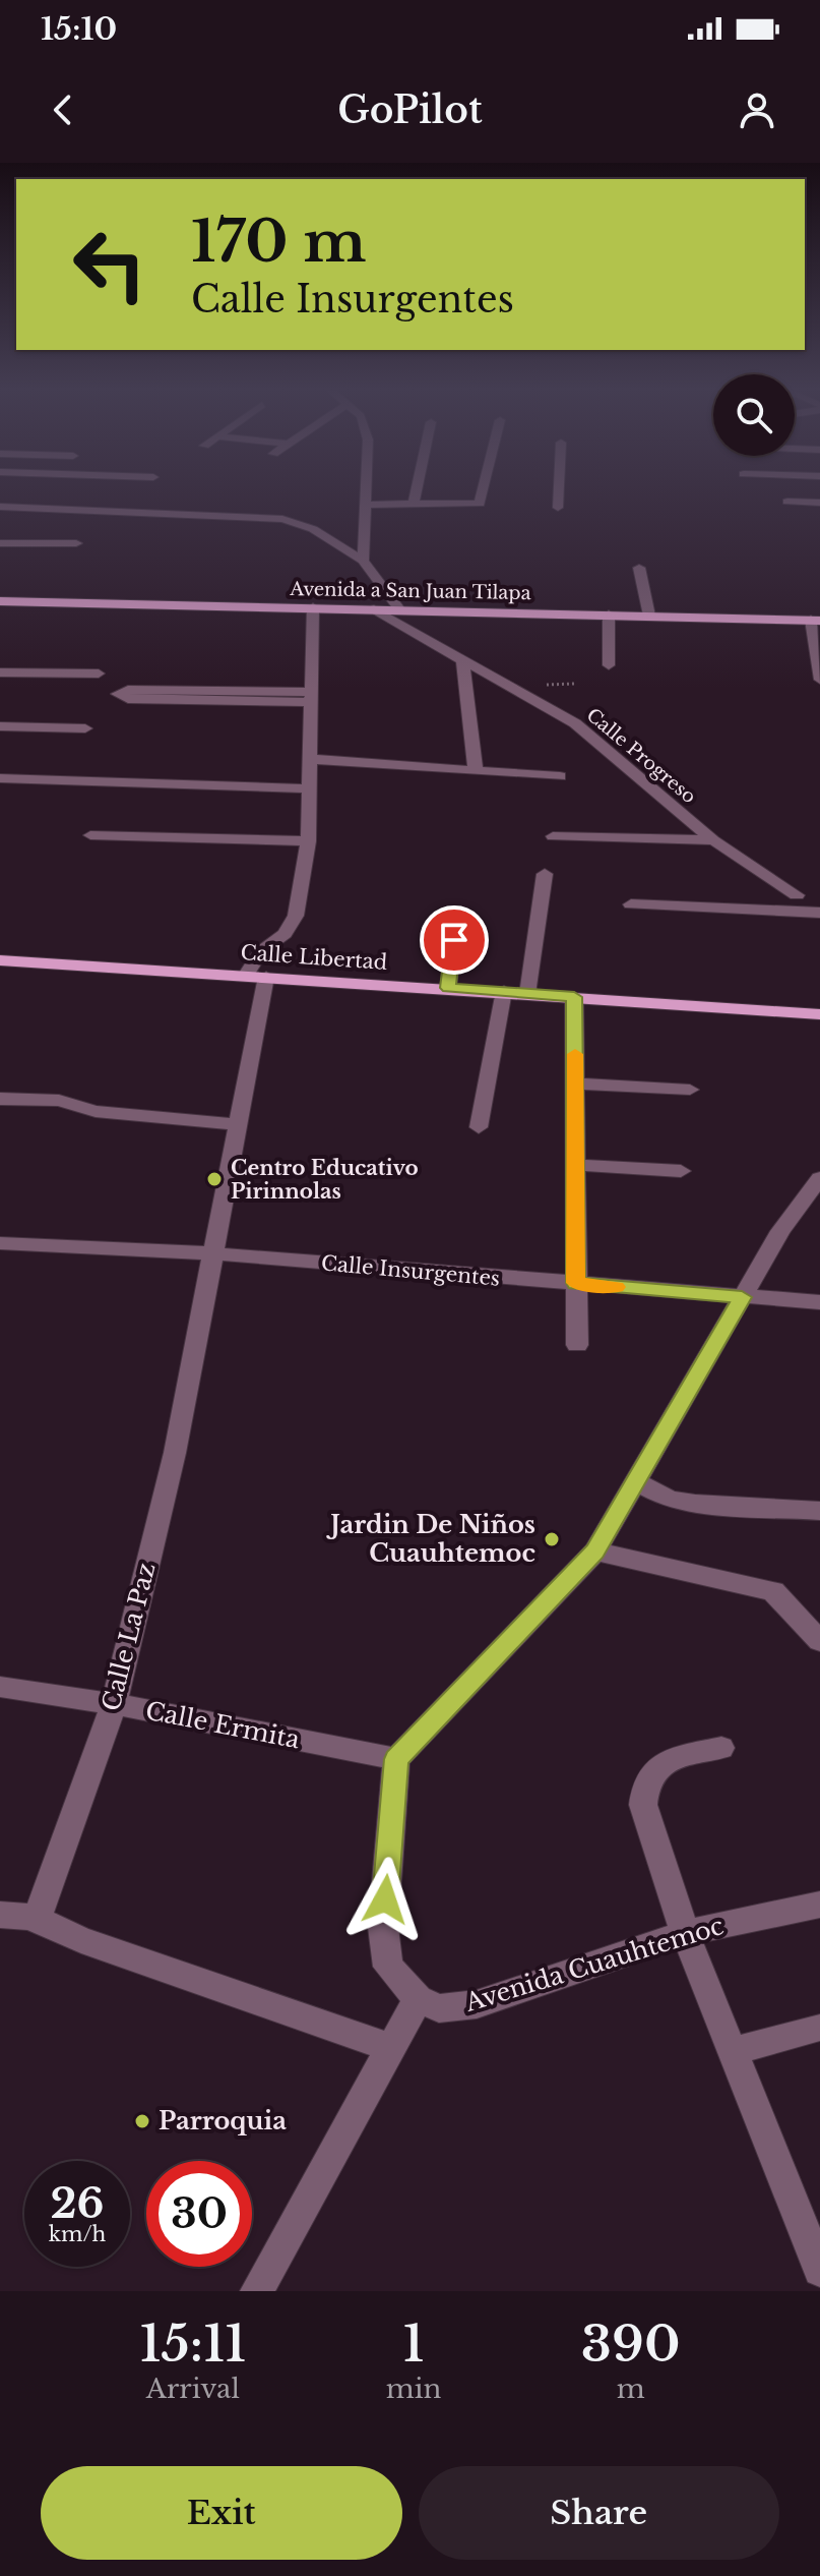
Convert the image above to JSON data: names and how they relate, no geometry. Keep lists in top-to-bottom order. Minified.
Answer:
{"streets":{"main road":["Avenida a San Juan Tilapa","Calle Libertad"],"street":["Calle Progreso","Calle Insurgentes","Calle La Paz","Calle Ermita","Avenida Cuauhtemoc"]},"crossings":[["Avenida a San Juan Tilapa","Calle Progreso"],["Calle Libertad","Calle La Paz"],["Calle Insurgentes","Calle La Paz"],["Calle La Paz","Calle Ermita"]],"places":["Centro Educativo Pirinnolas","Jardin De Niños Cuauhtemoc","Parroquia"],"page":{"status":"15:10","header":"GoPilot","turn":["170 m","Calle Insurgentes"],"speed":"26 km/h","limit":"30","eta":["15:11","Arrival","1","min","390","m"],"buttons":["Exit","Share"]}}
